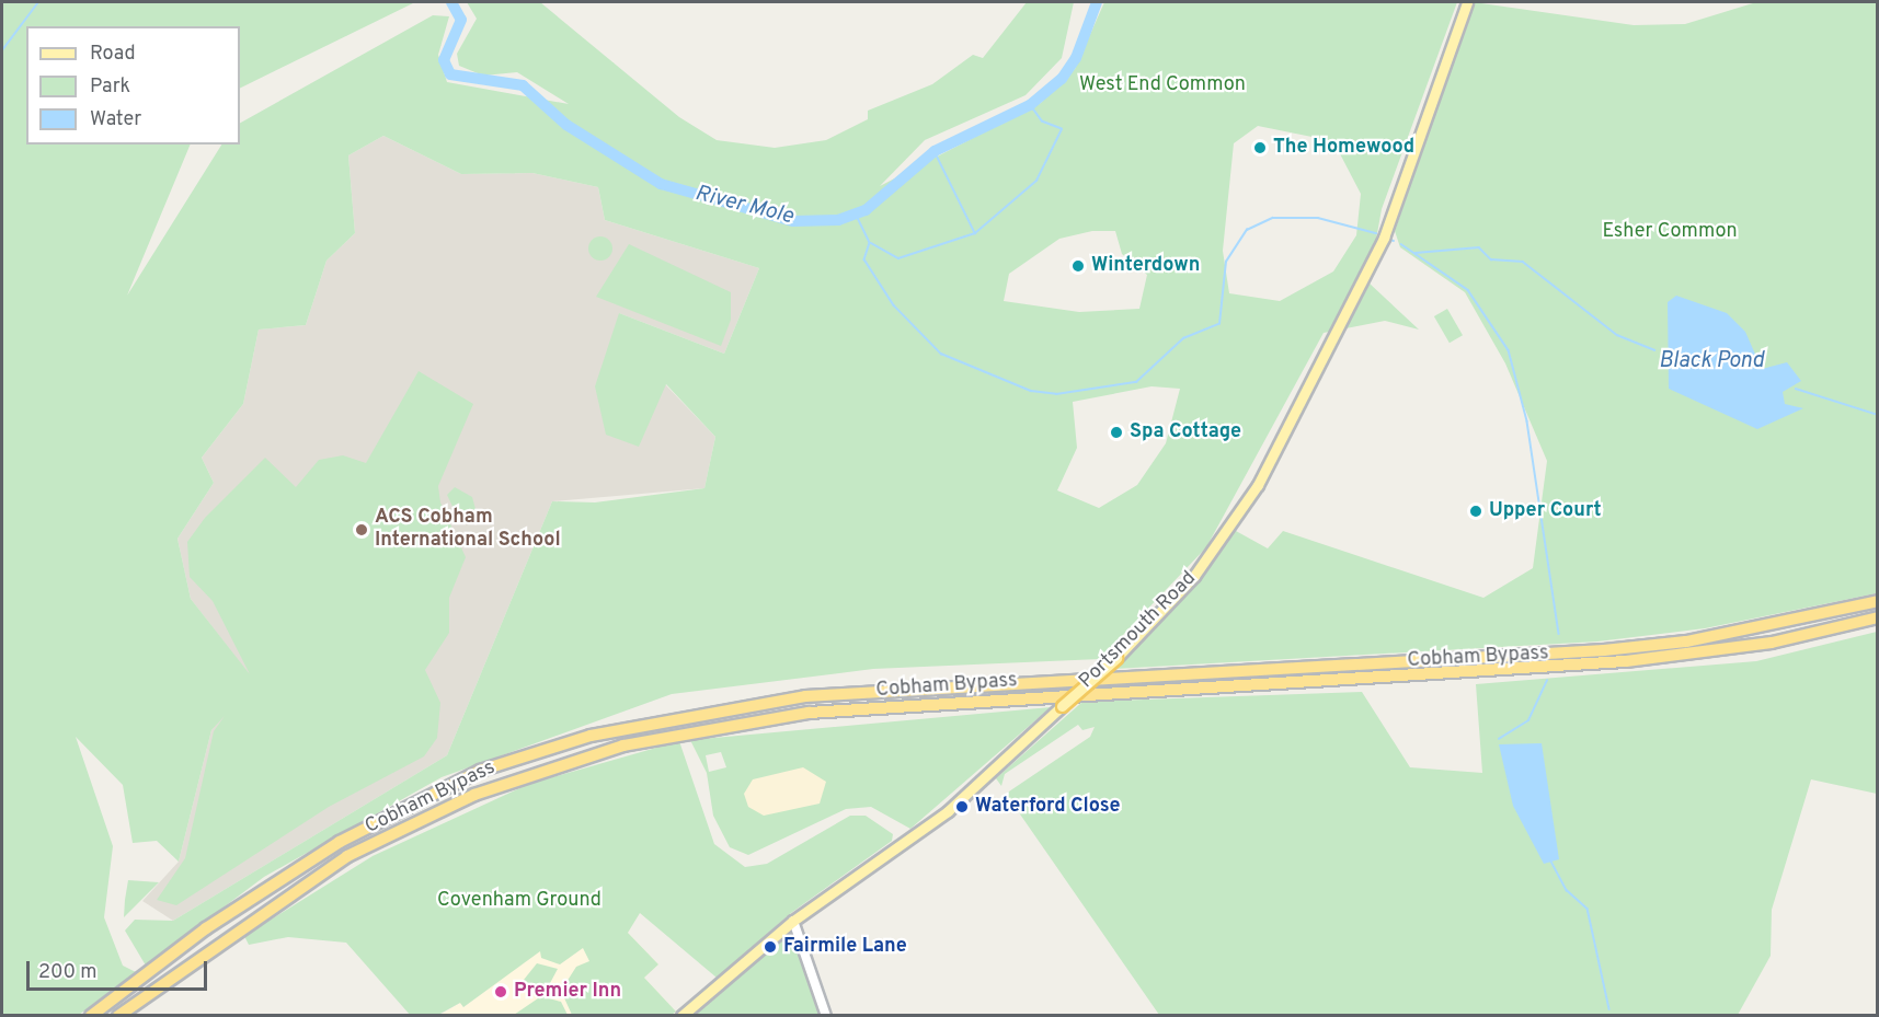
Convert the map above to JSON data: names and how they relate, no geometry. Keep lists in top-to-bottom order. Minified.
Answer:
{"streets":{"highway":["Cobham Bypass"],"main road":["Portsmouth Road"]},"water":["River Mole","Black Pond"],"parks":["West End Common","Esher Common","Covenham Ground"],"places":["The Homewood","Winterdown","Spa Cottage","Upper Court","ACS Cobham International School","Waterford Close","Fairmile Lane","Premier Inn"],"legend":["Road","Park","Water"],"scale_bar":"200 m"}
